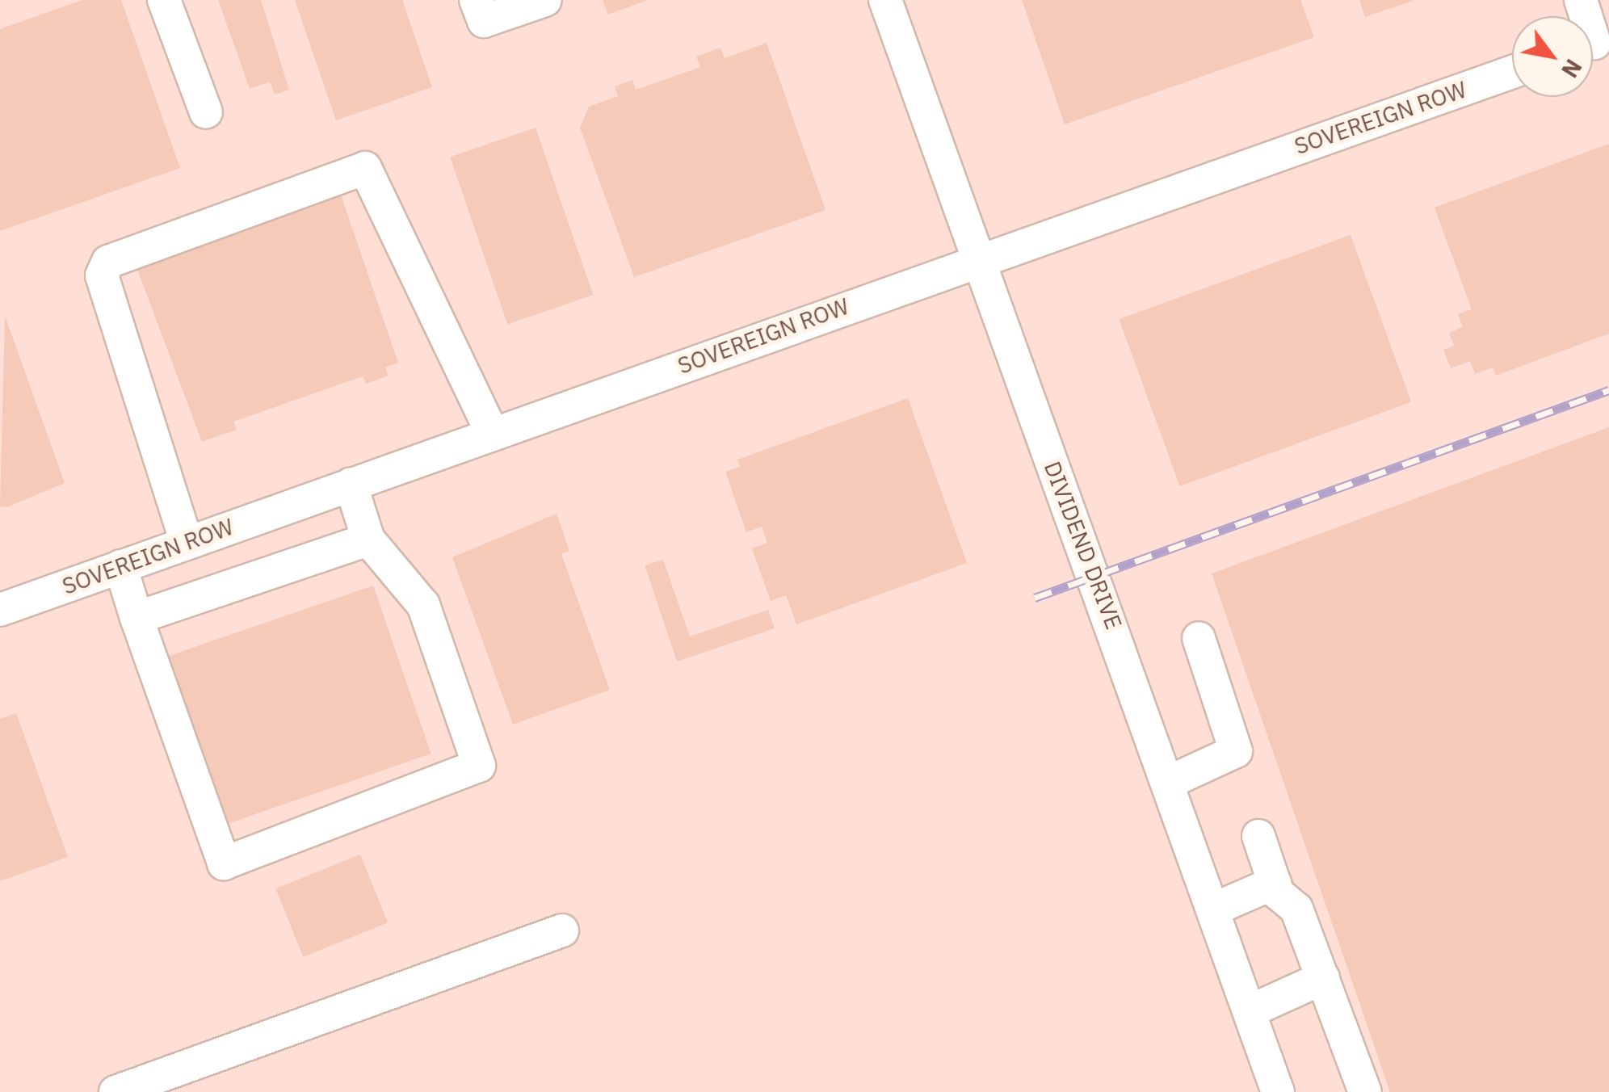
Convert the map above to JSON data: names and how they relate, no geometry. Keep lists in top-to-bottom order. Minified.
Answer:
{"streets":{"street":["SOVEREIGN ROW","DIVIDEND DRIVE"]},"crossings":[["SOVEREIGN ROW","DIVIDEND DRIVE"]],"north":"bottom right"}
